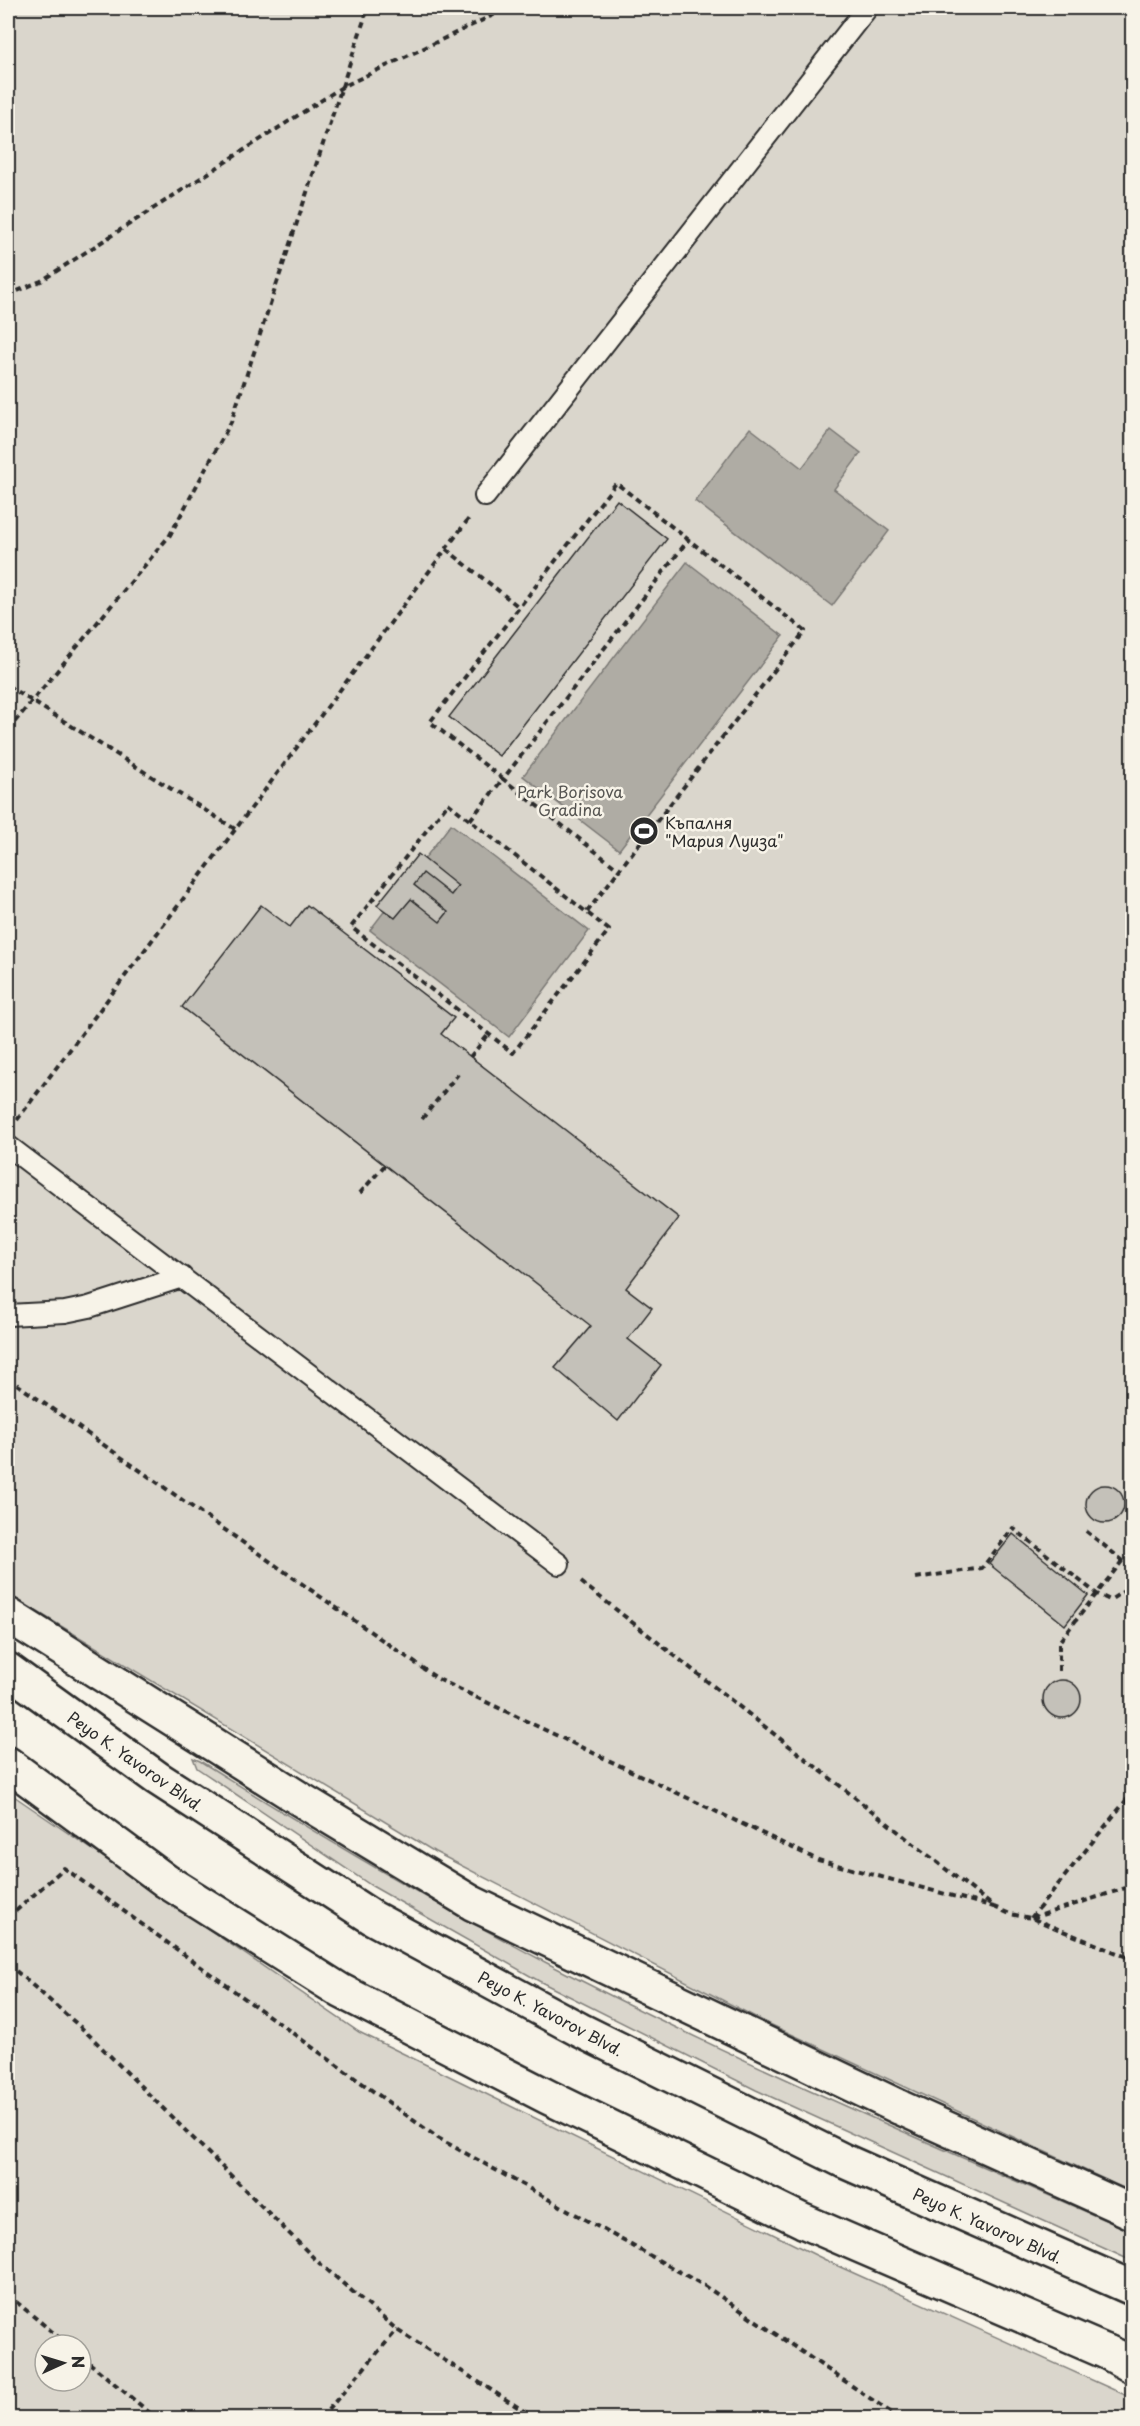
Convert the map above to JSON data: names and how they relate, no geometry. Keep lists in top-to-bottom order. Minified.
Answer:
{"streets":{"main road":["Peyo K. Yavorov Blvd."]},"parks":["Park Borisova Gradina"],"places":{"sports":["Къпалня \"Мария Луиза\""]},"north":"right"}
